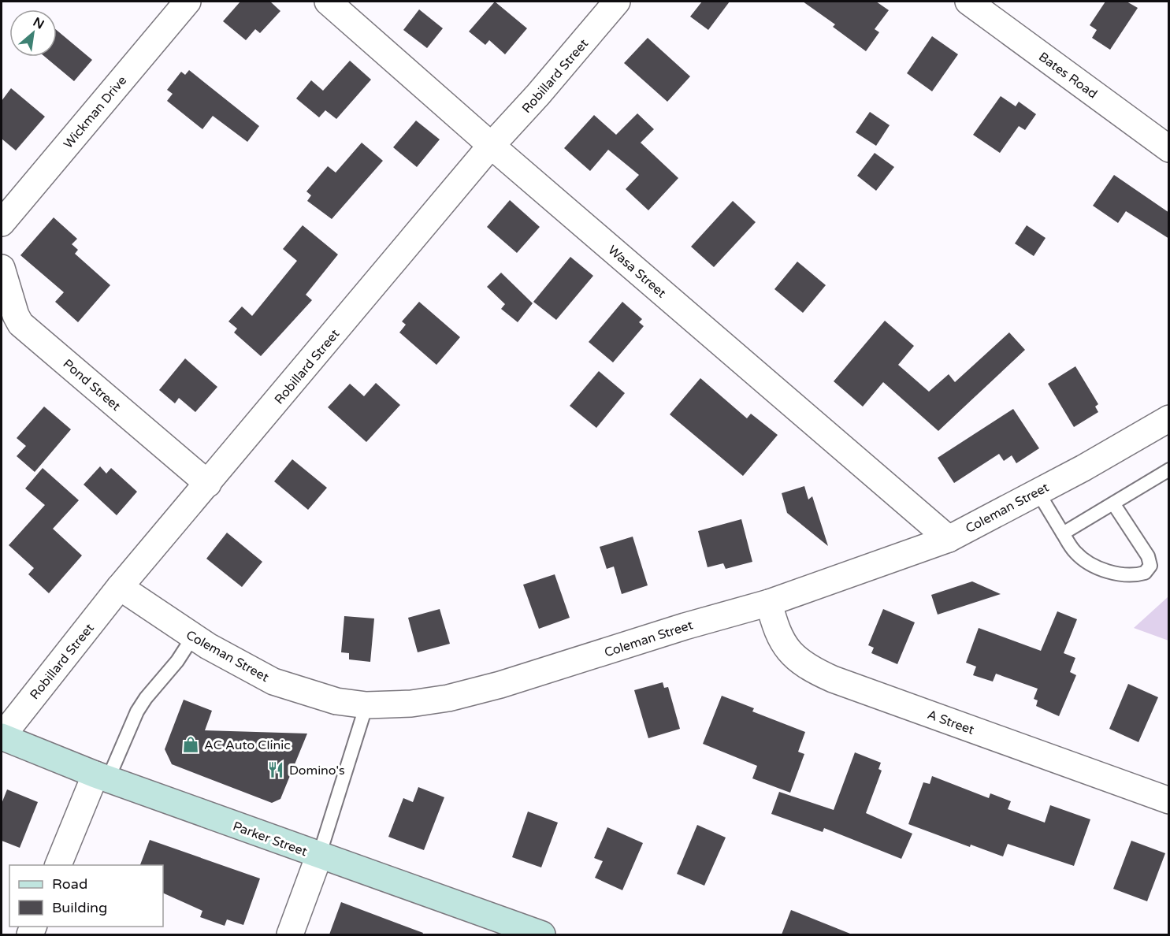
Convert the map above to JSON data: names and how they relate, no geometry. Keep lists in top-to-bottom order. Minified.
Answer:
{"streets":{"main road":["Parker Street"],"street":["Bates Road","Robillard Street","Wickman Drive","Wasa Street","Pond Street","Coleman Street","A Street"]},"crossings":[["Robillard Street","Wasa Street"],["Robillard Street","Pond Street"],["Robillard Street","Coleman Street"],["Robillard Street","Parker Street"],["Wasa Street","Coleman Street"],["Coleman Street","A Street"]],"places":{"shop":["AC Auto Clinic"],"restaurant":["Domino's"]},"legend":["Road","Building"],"north":"top right"}
